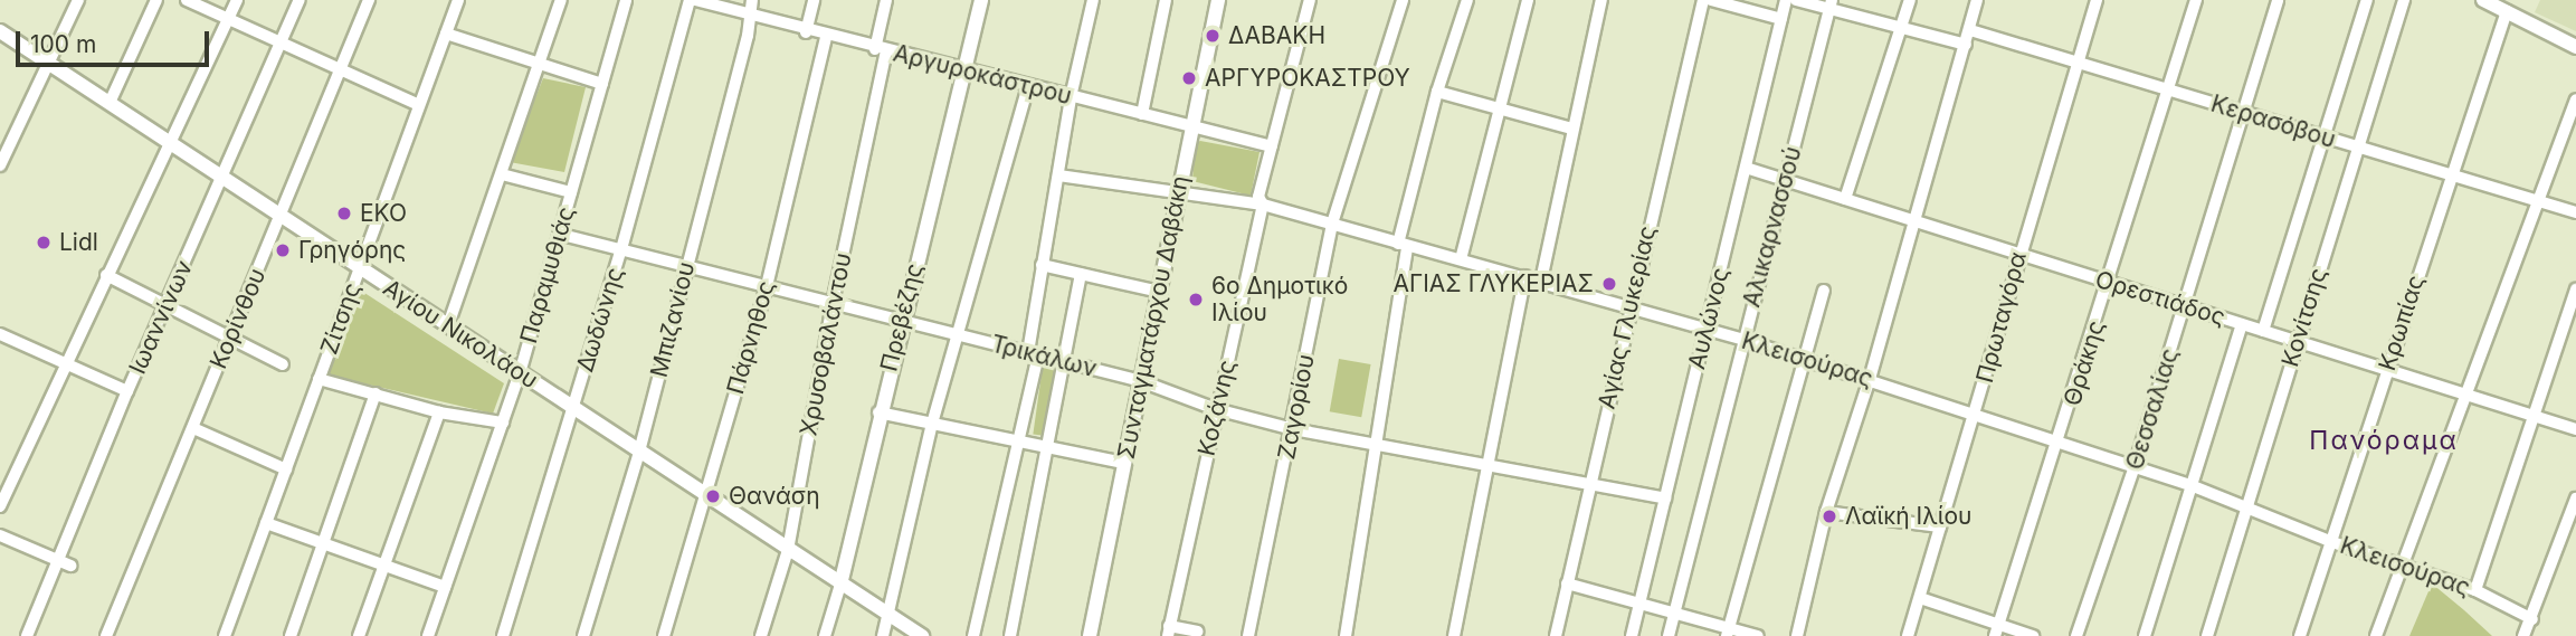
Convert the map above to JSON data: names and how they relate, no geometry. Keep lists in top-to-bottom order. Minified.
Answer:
{"streets":{"street":["Αργυροκάστρου","Κερασόβου","Αλικαρνασσού","Παραμυθιάς","Ορεστιάδος","Ιωαννίνων","Πρεβέζης","Συνταγματάρχου Δαβάκη","Αγίας Γλυκερίας","Πρωταγόρα","Κονίτσης","Κορίνθου","Ζίτσης","Αυλώνος","Δωδώνης","Μπιζανίου","Κρωπίας","Αγίου Νικολάου","Πάρνηθος","Χρυσοβαλάντου","Τρικάλων","Κλεισούρας","Θράκης","Ζαγορίου","Κοζάνης","Θεσσαλίας"]},"crossings":[["Αργυροκάστρου","Πρεβέζης"],["Αργυροκάστρου","Συνταγματάρχου Δαβάκη"],["Αργυροκάστρου","Δωδώνης"],["Αργυροκάστρου","Μπιζανίου"],["Αργυροκάστρου","Πάρνηθος"],["Αργυροκάστρου","Χρυσοβαλάντου"],["Αργυροκάστρου","Κοζάνης"],["Κερασόβου","Πρωταγόρα"],["Κερασόβου","Κονίτσης"],["Κερασόβου","Κρωπίας"],["Κερασόβου","Θράκης"],["Κερασόβου","Θεσσαλίας"],["Αλικαρνασσού","Ορεστιάδος"],["Αλικαρνασσού","Κλεισούρας"],["Παραμυθιάς","Αγίου Νικολάου"],["Παραμυθιάς","Τρικάλων"],["Ορεστιάδος","Πρωταγόρα"],["Ορεστιάδος","Κονίτσης"],["Ορεστιάδος","Αυλώνος"],["Ορεστιάδος","Κρωπίας"],["Ορεστιάδος","Θράκης"],["Ορεστιάδος","Θεσσαλίας"],["Ιωαννίνων","Αγίου Νικολάου"],["Πρεβέζης","Αγίου Νικολάου"],["Πρεβέζης","Τρικάλων"],["Συνταγματάρχου Δαβάκη","Τρικάλων"],["Συνταγματάρχου Δαβάκη","Κλεισούρας"],["Αγίας Γλυκερίας","Τρικάλων"],["Αγίας Γλυκερίας","Κλεισούρας"],["Πρωταγόρα","Κλεισούρας"],["Κονίτσης","Κλεισούρας"],["Κορίνθου","Αγίου Νικολάου"],["Ζίτσης","Αγίου Νικολάου"],["Αυλώνος","Τρικάλων"],["Αυλώνος","Κλεισούρας"],["Δωδώνης","Αγίου Νικολάου"],["Δωδώνης","Τρικάλων"],["Μπιζανίου","Αγίου Νικολάου"],["Μπιζανίου","Τρικάλων"],["Κρωπίας","Κλεισούρας"],["Αγίου Νικολάου","Πάρνηθος"],["Αγίου Νικολάου","Χρυσοβαλάντου"],["Πάρνηθος","Τρικάλων"],["Χρυσοβαλάντου","Τρικάλων"],["Τρικάλων","Ζαγορίου"],["Τρικάλων","Κοζάνης"],["Κλεισούρας","Θράκης"],["Κλεισούρας","Ζαγορίου"],["Κλεισούρας","Κοζάνης"],["Κλεισούρας","Θεσσαλίας"]],"districts":["Πανόραμα"],"places":["ΔΑΒΑΚΗ","ΑΡΓΥΡΟΚΑΣΤΡΟΥ","EKO","Lidl","Γρηγόρης","ΑΓΙΑΣ ΓΛΥΚΕΡΙΑΣ","6ο Δημοτικό Ιλίου","Θανάση","Λαϊκή Ιλίου"],"scale_bar":"100 m"}
